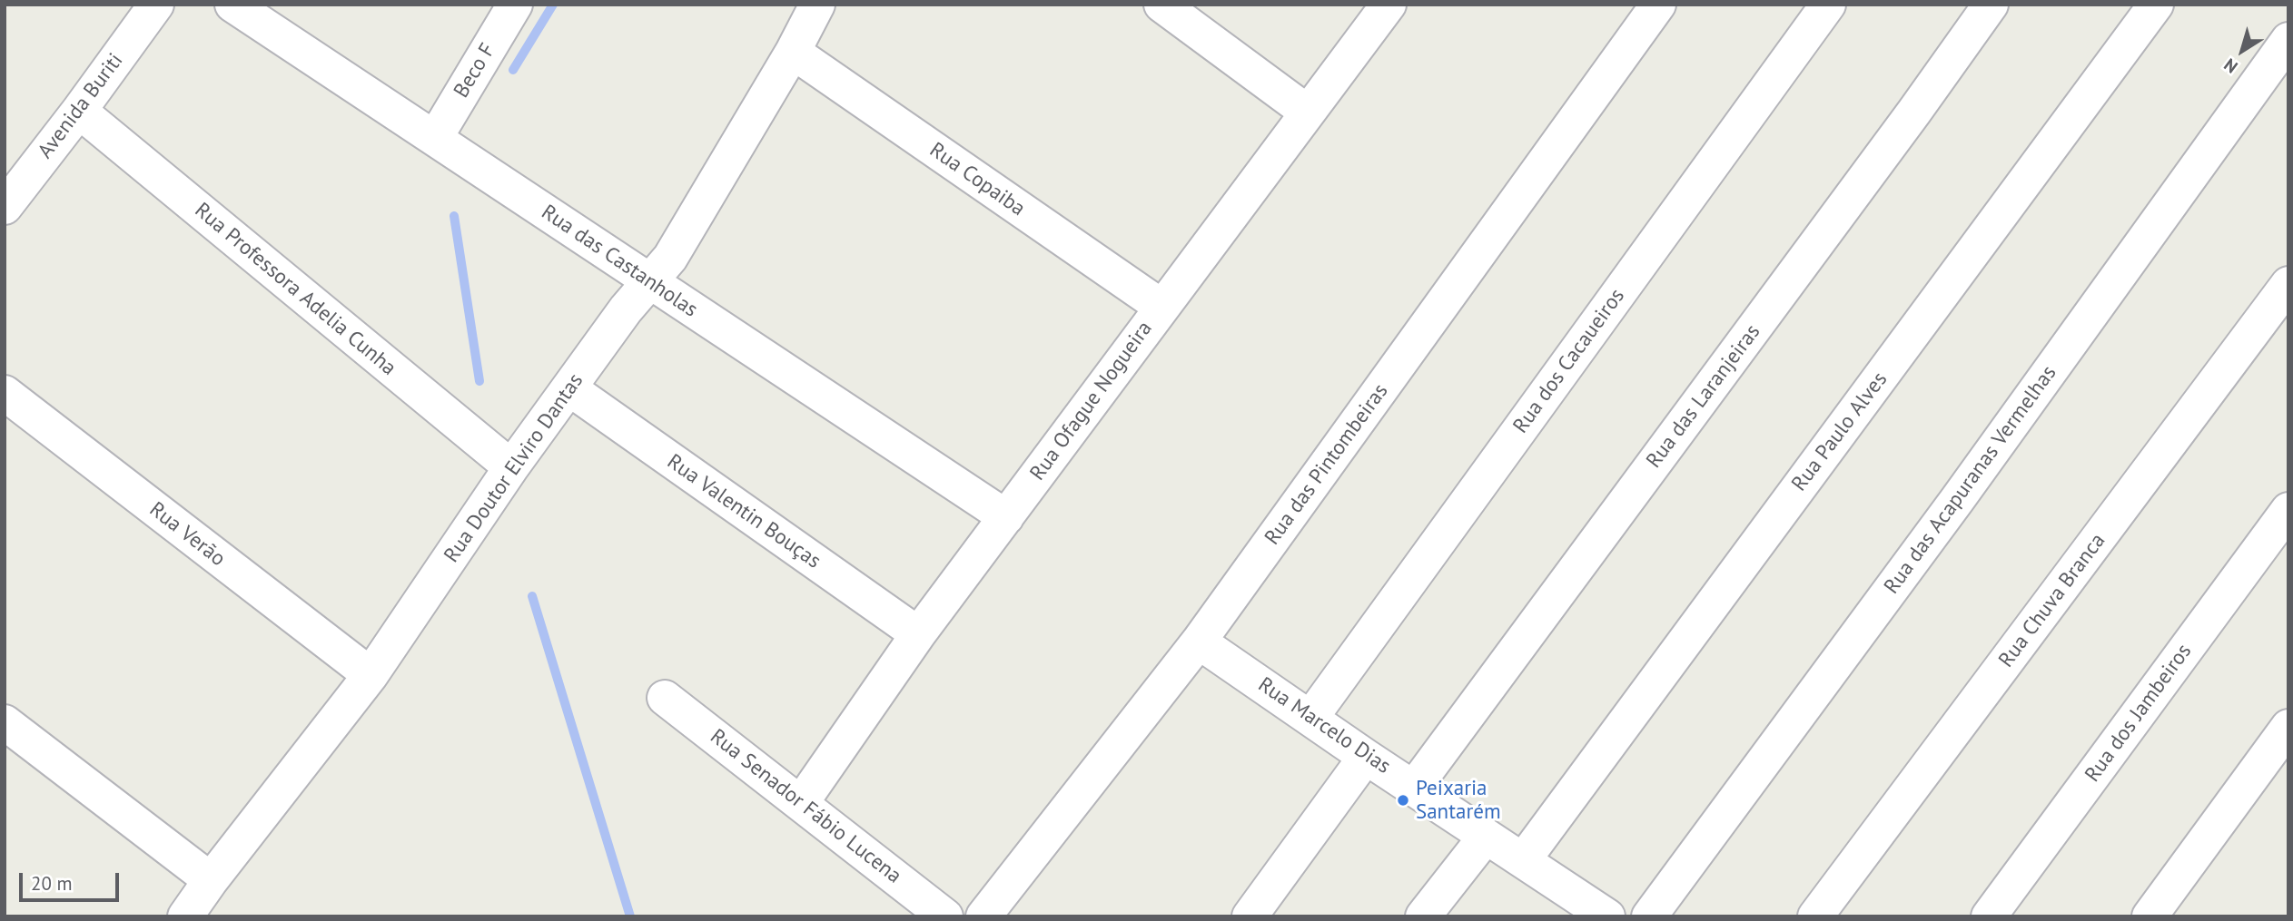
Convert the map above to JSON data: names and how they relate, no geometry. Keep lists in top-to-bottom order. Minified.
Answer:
{"streets":{"street":["Beco F","Avenida Buriti","Rua Copaiba","Rua das Castanholas","Rua Professora Adelia Cunha","Rua dos Cacaueiros","Rua das Laranjeiras","Rua Ofague Nogueira","Rua Paulo Alves","Rua das Pintombeiras","Rua Doutor Elviro Dantas","Rua das Acapuranas Vermelhas","Rua Valentin Bouças","Rua Verão","Rua Chuva Branca","Rua dos Jambeiros","Rua Marcelo Dias","Rua Senador Fábio Lucena"]},"crossings":[["Beco F","Rua das Castanholas"],["Avenida Buriti","Rua Professora Adelia Cunha"],["Rua Copaiba","Rua Ofague Nogueira"],["Rua Copaiba","Rua Doutor Elviro Dantas"],["Rua das Castanholas","Rua Ofague Nogueira"],["Rua das Castanholas","Rua Doutor Elviro Dantas"],["Rua Professora Adelia Cunha","Rua Doutor Elviro Dantas"],["Rua dos Cacaueiros","Rua Marcelo Dias"],["Rua das Laranjeiras","Rua Marcelo Dias"],["Rua Ofague Nogueira","Rua Valentin Bouças"],["Rua Ofague Nogueira","Rua Senador Fábio Lucena"],["Rua Paulo Alves","Rua Marcelo Dias"],["Rua das Pintombeiras","Rua Marcelo Dias"],["Rua Doutor Elviro Dantas","Rua Valentin Bouças"],["Rua Doutor Elviro Dantas","Rua Verão"]],"places":["Peixaria Santarém"],"scale_bar":"20 m","north":"bottom left"}
